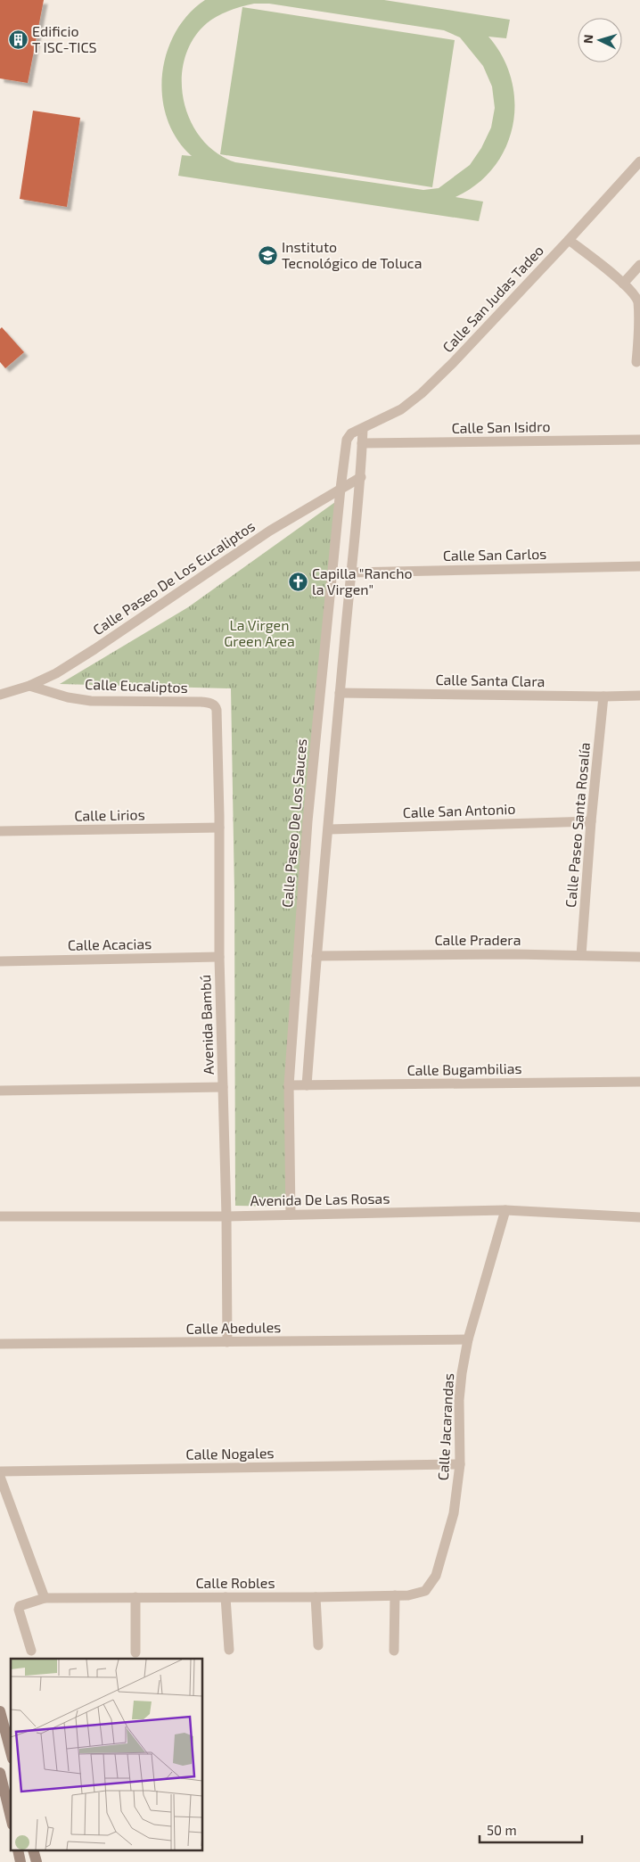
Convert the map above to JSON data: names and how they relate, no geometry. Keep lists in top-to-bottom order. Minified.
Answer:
{"streets":{"street":["Calle San Judas Tadeo","Calle San Isidro","Calle San Carlos","Calle Paseo De Los Eucaliptos","Calle Santa Clara","Calle Eucaliptos","Calle San Antonio","Calle Lirios","Calle Paseo De Los Sauces","Calle Paseo Santa Rosalía","Calle Pradera","Calle Acacias","Avenida Bambú","Calle Bugambilias","Avenida De Las Rosas","Calle Abedules","Calle Jacarandas","Calle Nogales","Calle Robles"]},"crossings":[["Calle San Judas Tadeo","Calle Paseo De Los Sauces"],["Calle Paseo De Los Eucaliptos","Calle Eucaliptos"],["Calle Paseo De Los Eucaliptos","Calle Paseo De Los Sauces"],["Calle Santa Clara","Calle Paseo Santa Rosalía"],["Calle Eucaliptos","Avenida Bambú"],["Calle San Antonio","Calle Paseo Santa Rosalía"],["Calle Lirios","Avenida Bambú"],["Calle Paseo De Los Sauces","Calle Bugambilias"],["Calle Paseo De Los Sauces","Avenida De Las Rosas"],["Calle Paseo Santa Rosalía","Calle Pradera"],["Calle Acacias","Avenida Bambú"],["Avenida Bambú","Avenida De Las Rosas"],["Avenida Bambú","Calle Abedules"],["Avenida De Las Rosas","Calle Jacarandas"],["Calle Abedules","Calle Jacarandas"],["Calle Jacarandas","Calle Nogales"],["Calle Jacarandas","Calle Robles"]],"parks":["La Virgen Green Area"],"places":{"building":["Edificio T ISC-TICS"],"school or university":["Instituto Tecnológico de Toluca"],"church":["Capilla \"Rancho la Virgen\""]},"scale_bar":"50 m","north":"left"}
